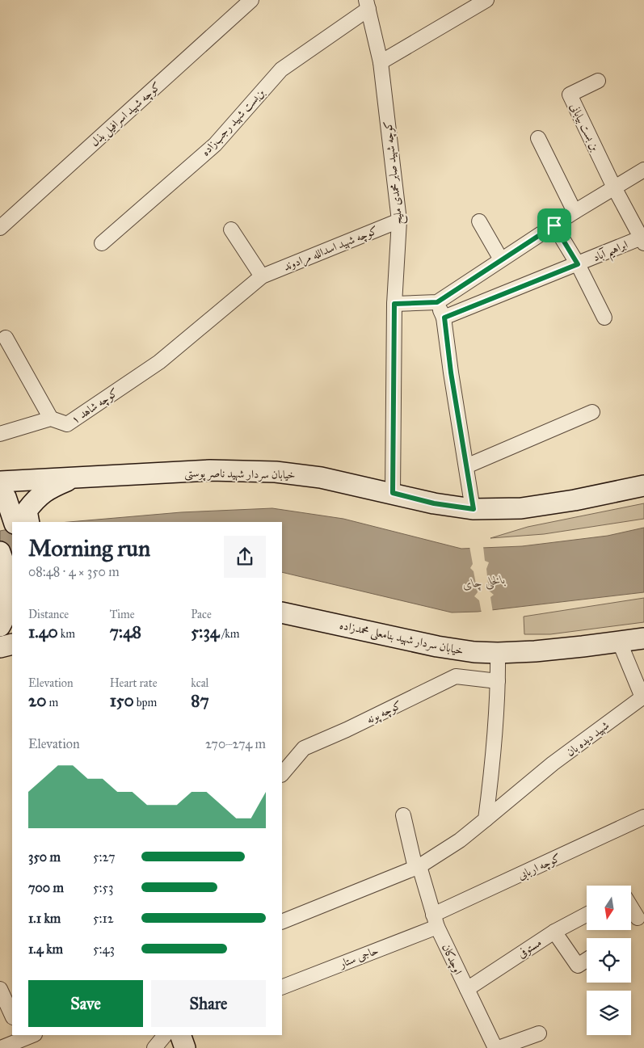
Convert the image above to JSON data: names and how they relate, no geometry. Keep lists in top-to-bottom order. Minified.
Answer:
{"streets":{"main road":["خیابان سردار شهید ناصر پوستی","خیابان سردار شهید بنامعلی محمدزاده"],"street":["کوچه شهید اسرافیل بذل","بن‌بست شهید رجب‌زاده","بن بست بیابانی","کوچه شهید صابر محمدی ملیح","کوچه شهید اسدالله مرادوند","ابراهیم آباد","کوچه شاهد ۱","کوچه پونه","شهید دیده بان","کوچه اربابی","مستوفی","حاجی ستار","اوچدکان"]},"crossings":[["بن‌بست شهید رجب‌زاده","کوچه شهید صابر محمدی ملیح"],["کوچه شهید صابر محمدی ملیح","کوچه شهید اسدالله مرادوند"],["کوچه شهید صابر محمدی ملیح","خیابان سردار شهید ناصر پوستی"],["کوچه شهید اسدالله مرادوند","کوچه شاهد ۱"],["خیابان سردار شهید بنامعلی محمدزاده","شهید دیده بان"],["شهید دیده بان","اوچدکان"],["کوچه اربابی","حاجی ستار"],["کوچه اربابی","اوچدکان"],["مستوفی","اوچدکان"],["حاجی ستار","اوچدکان"]],"water":["بالخلی چای"],"north":"bottom","page":{"heading":["Morning run","08:48 · 4 × 350 m"],"stats":[["Distance","1.40 km"],["Time","7:48"],["Pace","5:34 /km"],["Elevation","20 m"],["Heart rate","150 bpm"],["kcal","87"]],"chart":["Elevation","270–274 m"],"list":[{"name":"350 m","note":"5:27"},{"name":"700 m","note":"5:53"},{"name":"1.1 km","note":"5:12"},{"name":"1.4 km","note":"5:43"}],"buttons":["Save","Share"]}}
